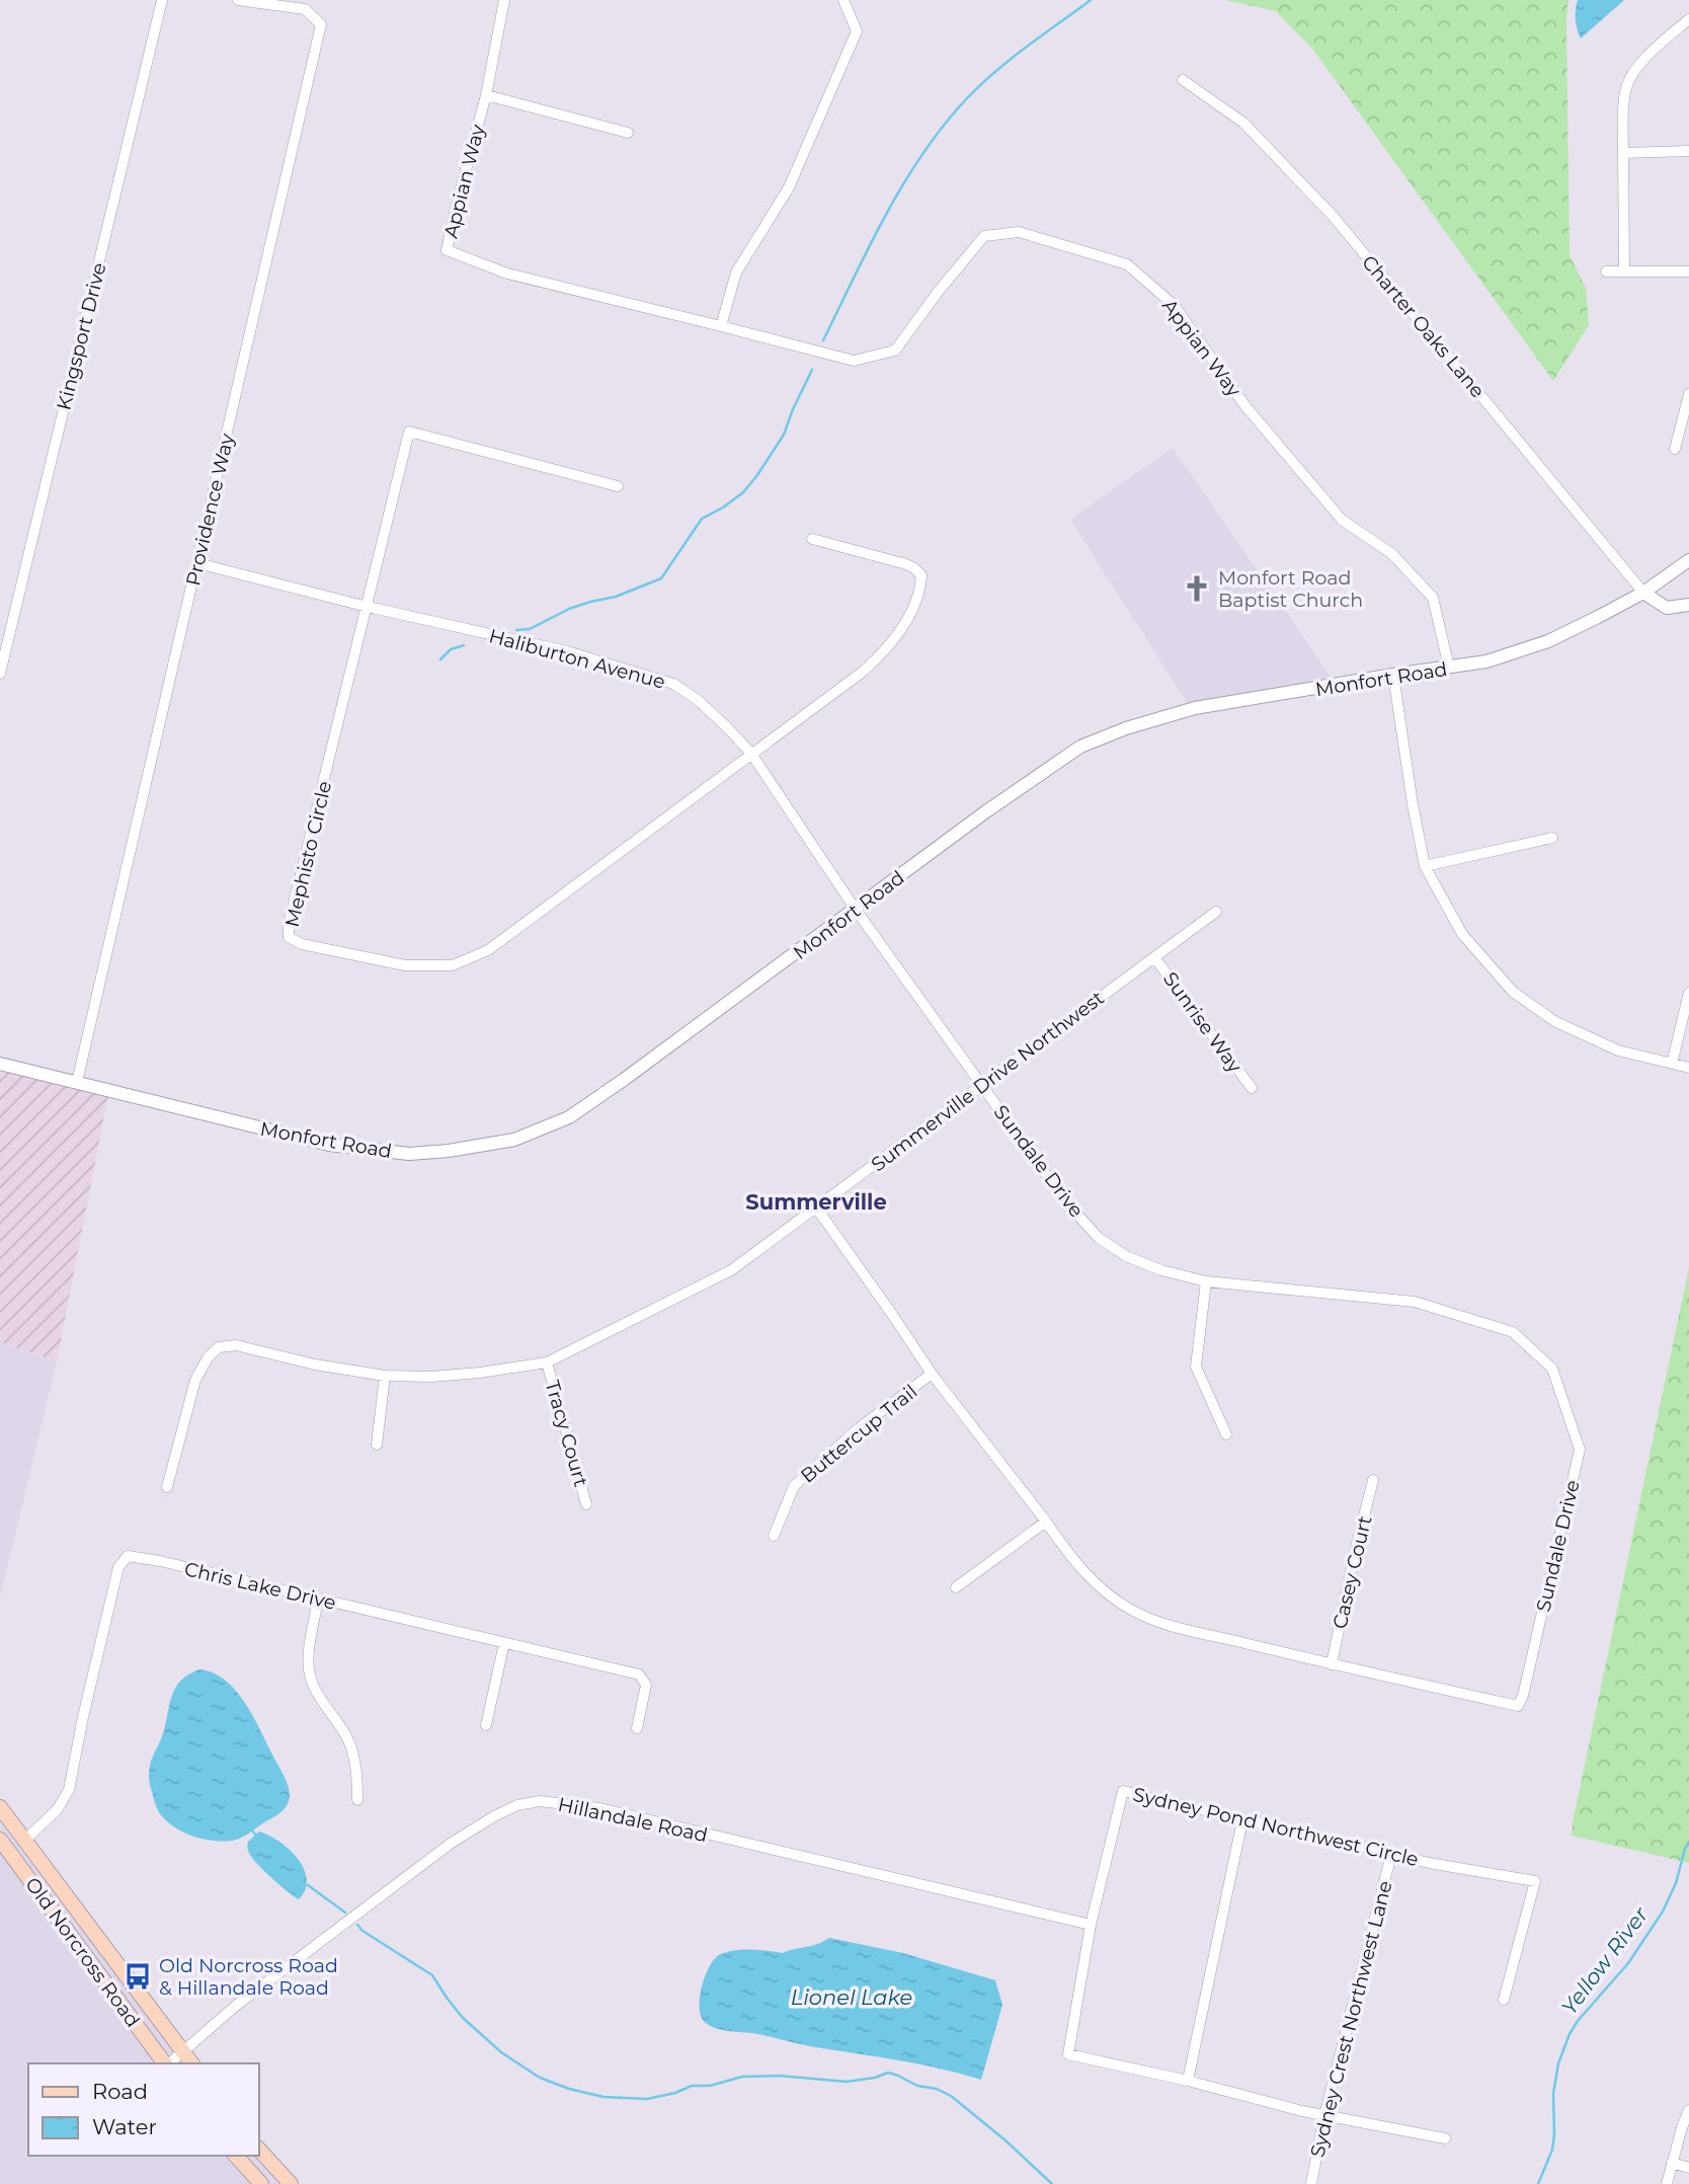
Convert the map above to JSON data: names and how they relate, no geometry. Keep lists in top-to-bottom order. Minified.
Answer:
{"streets":{"main road":["Old Norcross Road"],"street":["Appian Way","Charter Oaks Lane","Kingsport Drive","Providence Way","Haliburton Avenue","Monfort Road","Mephisto Circle","Sunrise Way","Summerville Drive Northwest","Sundale Drive","Tracy Court","Buttercup Trail","Casey Court","Chris Lake Drive","Hillandale Road","Sydney Pond Northwest Circle","Sydney Crest Northwest Lane"]},"crossings":[["Appian Way","Monfort Road"],["Charter Oaks Lane","Monfort Road"],["Providence Way","Haliburton Avenue"],["Providence Way","Monfort Road"],["Haliburton Avenue","Monfort Road"],["Haliburton Avenue","Mephisto Circle"],["Haliburton Avenue","Sundale Drive"],["Monfort Road","Sundale Drive"],["Sunrise Way","Summerville Drive Northwest"],["Summerville Drive Northwest","Sundale Drive"],["Summerville Drive Northwest","Tracy Court"],["Sundale Drive","Buttercup Trail"],["Sundale Drive","Casey Court"],["Chris Lake Drive","Old Norcross Road"],["Hillandale Road","Sydney Pond Northwest Circle"],["Hillandale Road","Old Norcross Road"],["Sydney Pond Northwest Circle","Sydney Crest Northwest Lane"]],"districts":["Summerville"],"water":["Yellow River","Lionel Lake"],"places":{"church":["Monfort Road Baptist Church"],"bus stop":["Old Norcross Road & Hillandale Road"]},"legend":["Road","Water"]}
